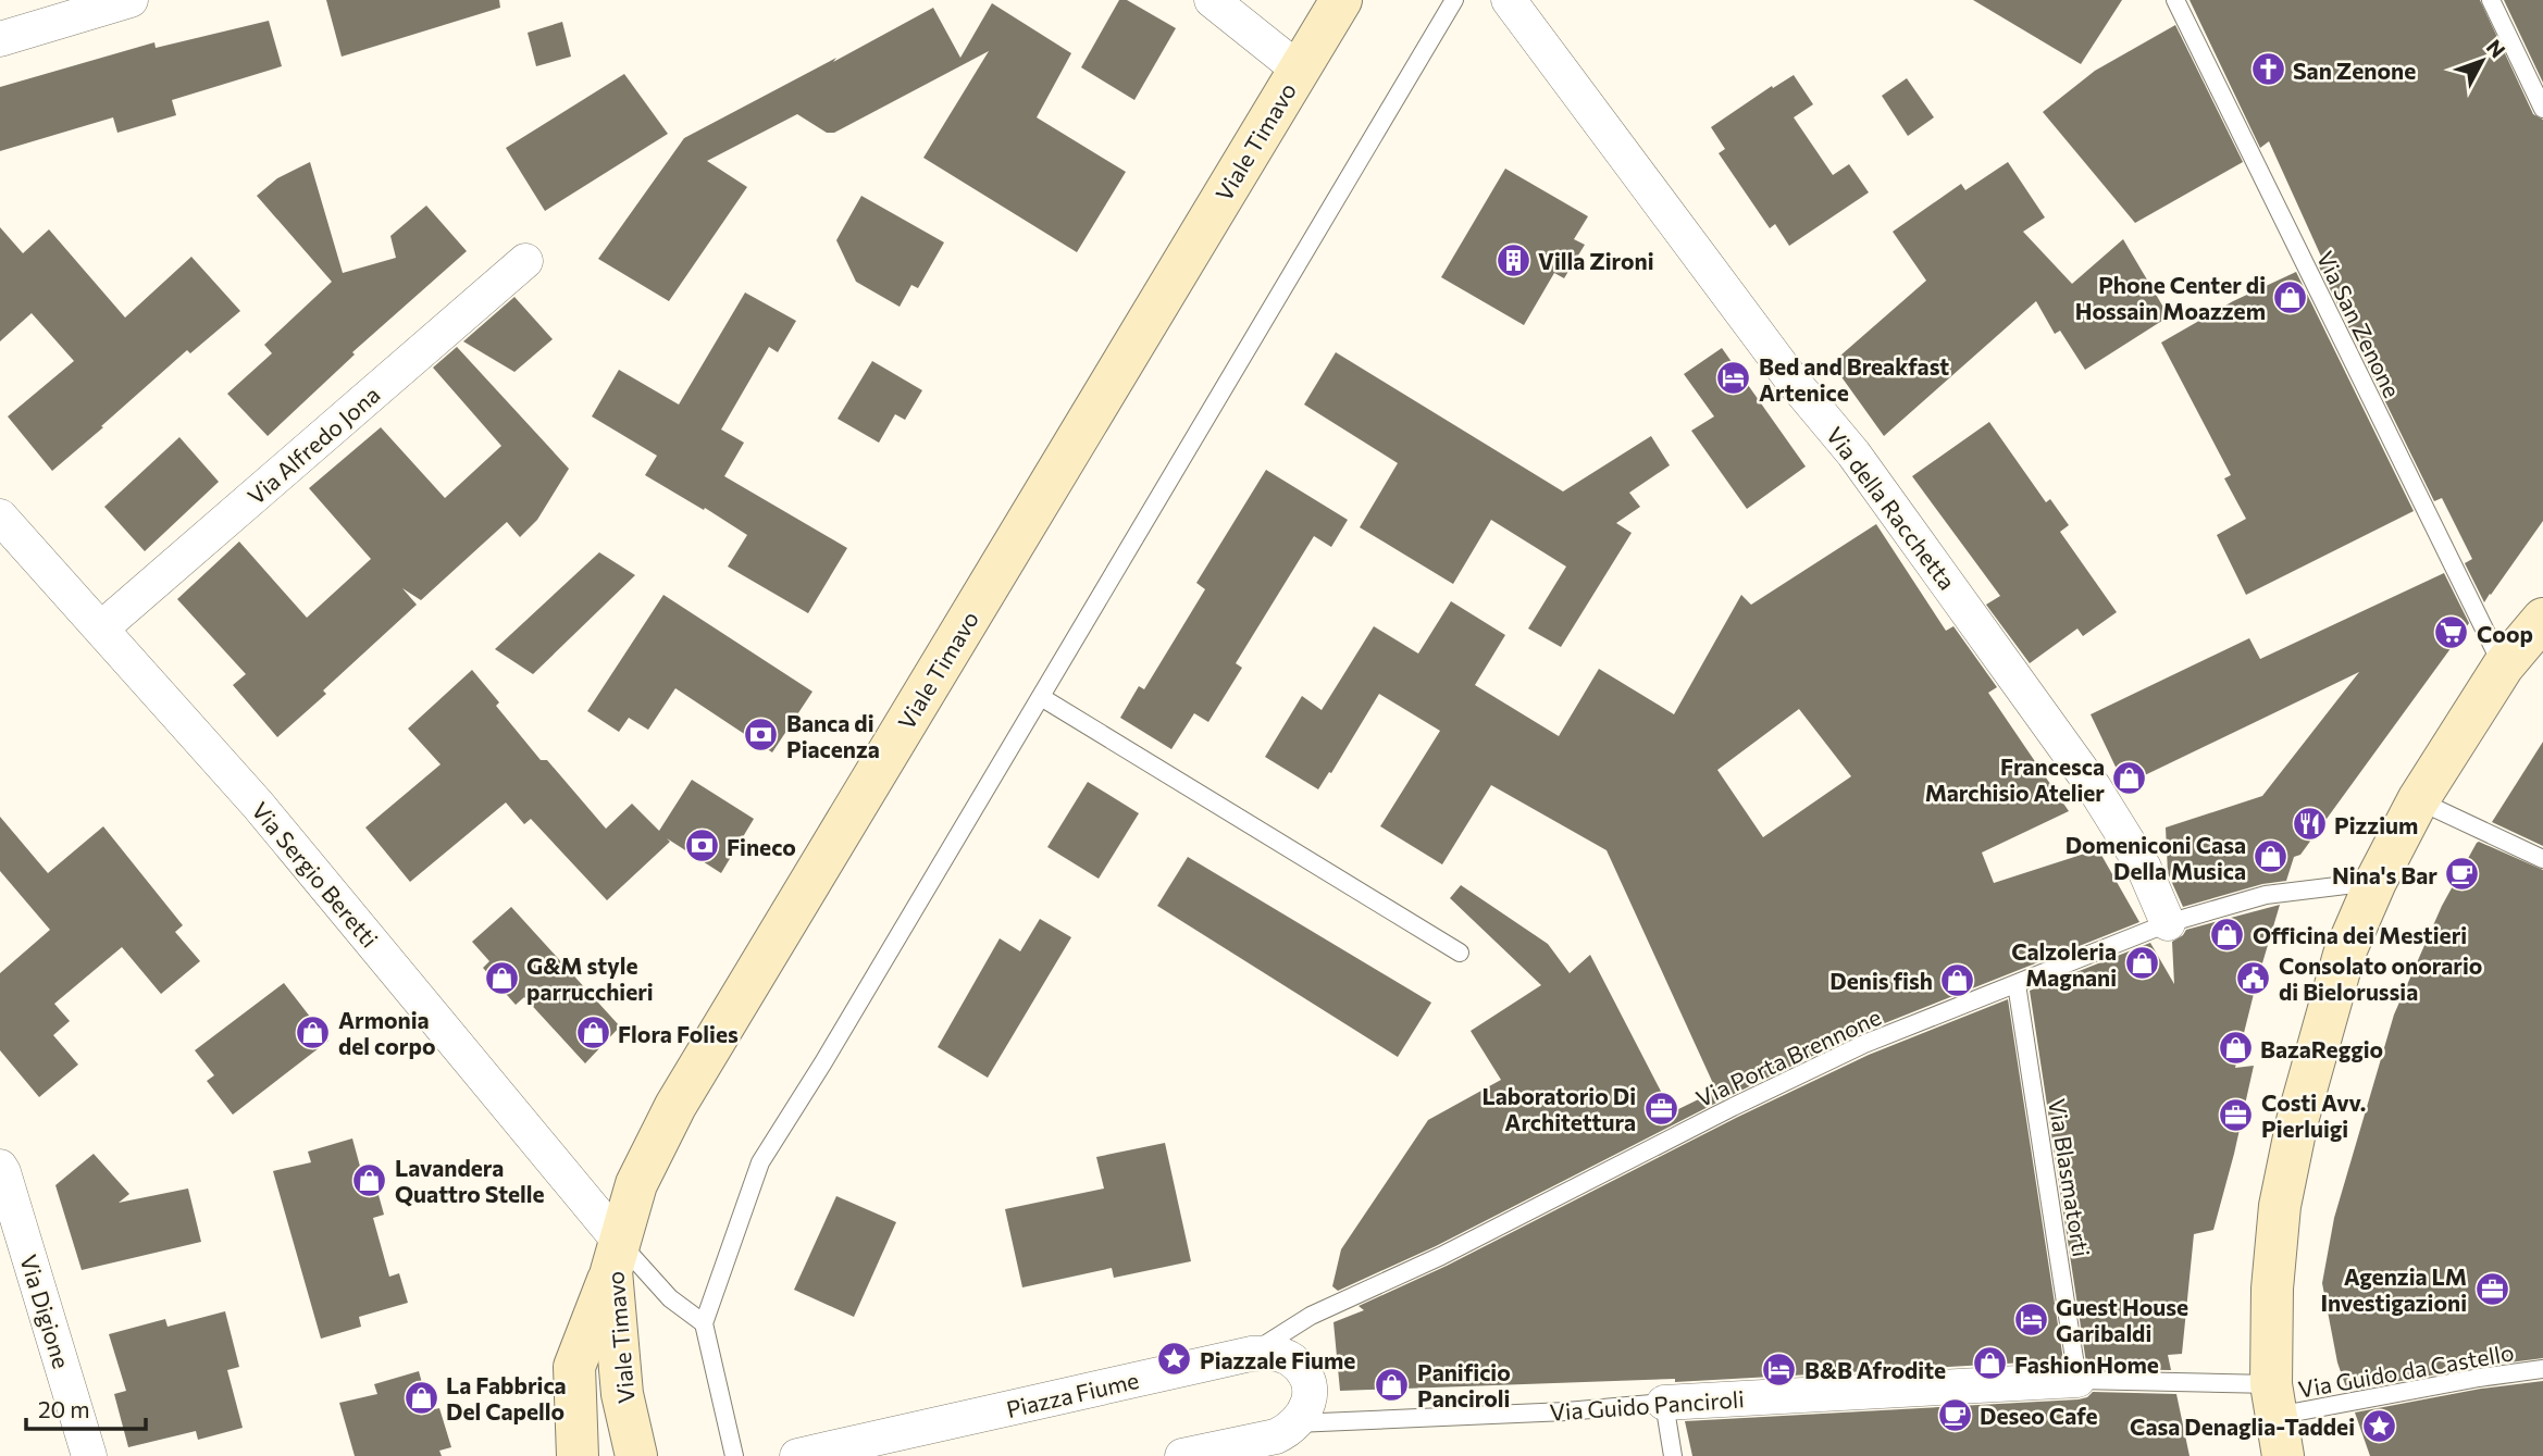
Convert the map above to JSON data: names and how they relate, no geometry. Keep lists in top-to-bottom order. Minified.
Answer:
{"streets":{"main road":["Viale Timavo"],"street":["Via Alfredo Jona","Via della Racchetta","Via Sergio Beretti","Via Digione","Piazza Fiume","Via Guido Panciroli"],"lane":["Via San Zenone","Via Porta Brennone","Via Blasmatorti","Via Guido da Castello"]},"crossings":[["Viale Timavo","Via Sergio Beretti"],["Via Alfredo Jona","Via Sergio Beretti"],["Via della Racchetta","Via Porta Brennone"],["Via Porta Brennone","Via Blasmatorti"],["Via Porta Brennone","Piazza Fiume"],["Via Blasmatorti","Via Guido Panciroli"],["Via Guido da Castello","Via Guido Panciroli"],["Piazza Fiume","Via Guido Panciroli"]],"places":{"church":["San Zenone"],"building":["Villa Zironi"],"shop":["Phone Center di Hossain Moazzem","Francesca Marchisio Atelier","Domeniconi Casa Della Musica","Officina dei Mestieri","Calzoleria Magnani","G&M style parrucchieri","Denis fish","Armonia del corpo","Flora Folies","BazaReggio","Lavandera Quattro Stelle","FashionHome","Panificio Panciroli","La Fabbrica Del Capello"],"hotel":["Bed and Breakfast Artenice","Guest House Garibaldi","B&B Afrodite"],"supermarket":["Coop"],"bank":["Banca di Piacenza","Fineco"],"restaurant":["Pizzium"],"cafe":["Nina's Bar","Deseo Cafe"],"public building":["Consolato onorario di Bielorussia"],"office":["Laboratorio Di Architettura","Costi Avv. Pierluigi","Agenzia LM Investigazioni"],"place":["Piazzale Fiume","Casa Denaglia-Taddei"]},"scale_bar":"20 m","north":"top right"}
